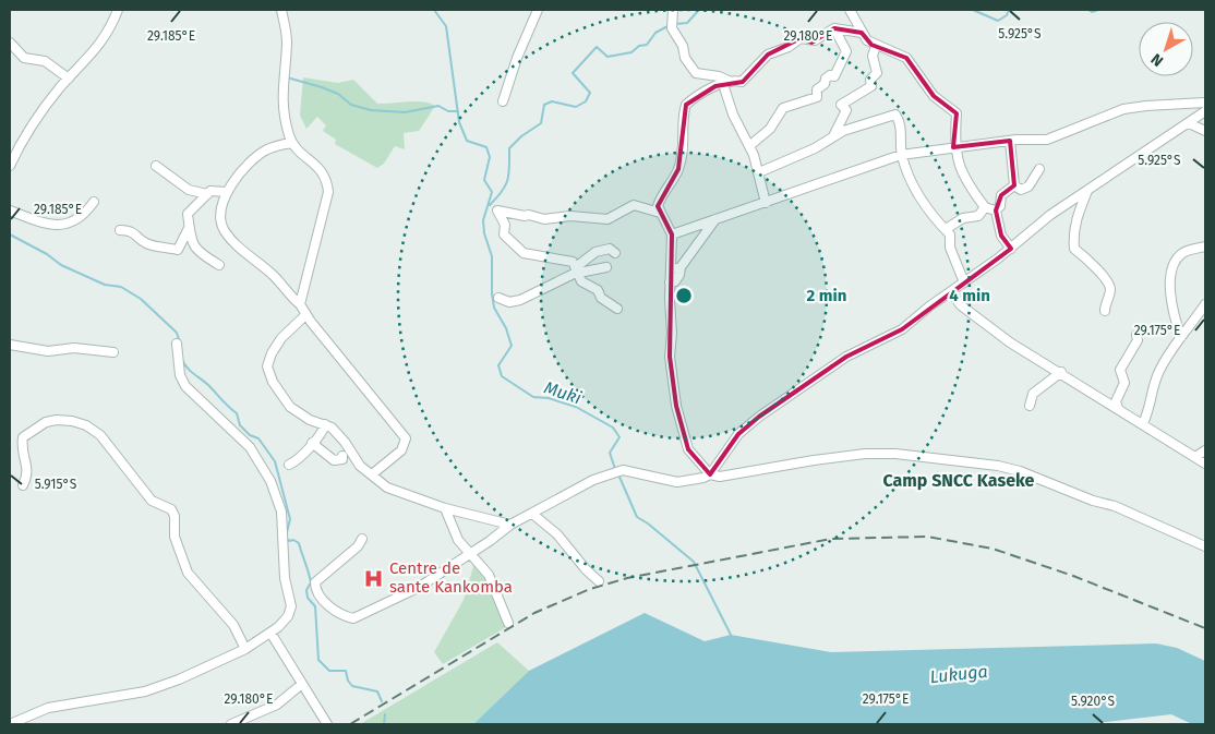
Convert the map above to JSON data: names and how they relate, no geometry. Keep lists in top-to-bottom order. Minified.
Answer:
{"districts":["Camp SNCC Kaseke"],"water":["Muki","Lukuga"],"places":{"hospital":["Centre de sante Kankomba"]},"north":"bottom left","coordinates":["5.925°S","29.185°E","29.180°E","29.175°E","5.915°S","5.920°S"],"rings":["2 min","4 min"]}
